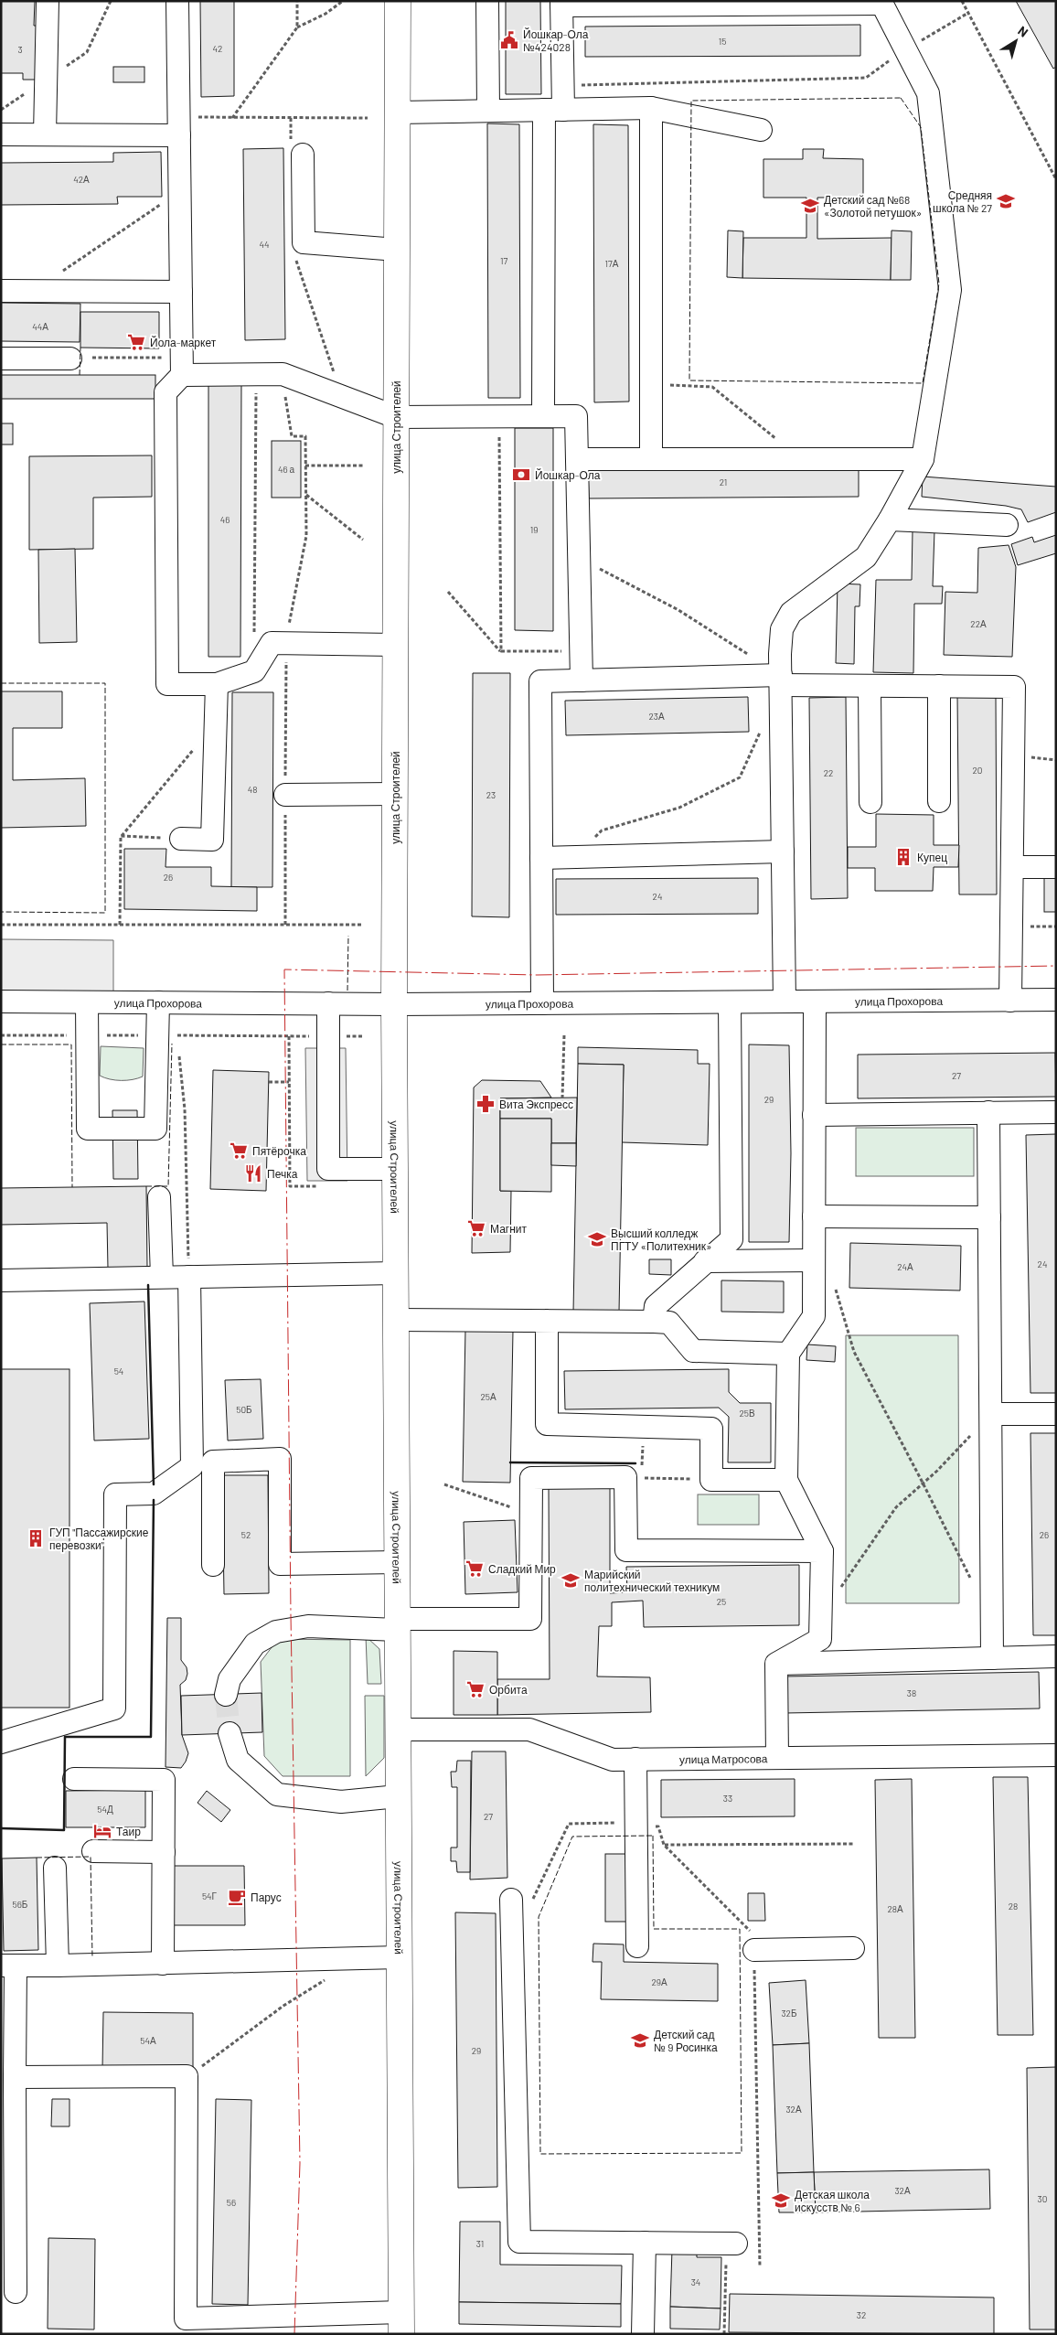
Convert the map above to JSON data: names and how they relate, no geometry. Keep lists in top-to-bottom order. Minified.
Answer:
{"streets":{"main road":["улица Строителей"],"street":["улица Прохорова","улица Матросова"]},"crossings":[["улица Строителей","улица Прохорова"],["улица Строителей","улица Матросова"]],"places":{"public building":["Йошкар-Ола №424028"],"school or university":["Средняя школа № 27","Детский сад №68 «Золотой петушок»","Высший колледж ПГТУ «Политехник»","Марийский политехнический техникум","Детский сад № 9 Росинка","Детская школа искусств № 6"],"supermarket":["Йола-маркет","Пятёрочка","Магнит","Сладкий Мир","Орбита"],"bank":["Йошкар-Ола"],"building":["Купец","ГУП \"Пассажирские перевозки\""],"pharmacy":["Вита Экспресс"],"restaurant":["Печка"],"hotel":["Таир"],"cafe":["Парус"]},"house_numbers":["15","42","3","42А","44","17","17А","44А","46 а","21","46","19","22А","23А","20","22","48","23","26","24","27","29","24","24А","54","25А","50Б","25В","52","26","25","38","33","54Д","27","54Г","56Б","28","28А","29А","32Б","54А","29","32А","32А","30","56","31","34","32"],"north":"top right"}
